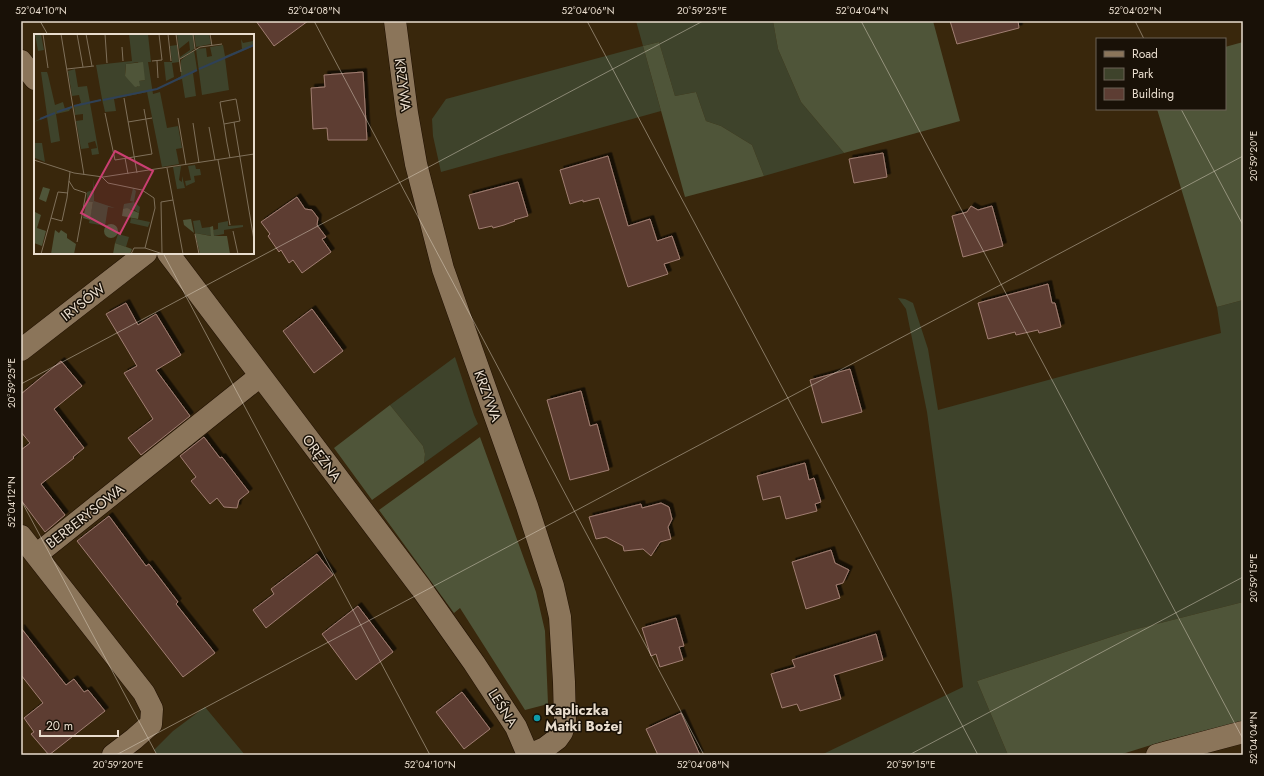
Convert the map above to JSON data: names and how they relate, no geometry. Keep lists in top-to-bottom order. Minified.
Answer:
{"streets":{"street":["KRZYWA","IRYSÓW","ORĘŻNA","BERBERYSOWA","LEŚNA"]},"crossings":[["KRZYWA","LEŚNA"],["ORĘŻNA","BERBERYSOWA"],["ORĘŻNA","LEŚNA"]],"places":["Kapliczka Matki Bożej"],"legend":["Road","Park","Building"],"scale_bar":"20 m","coordinates":["52°04'10\"N","52°04'08\"N","52°04'06\"N","20°59'25\"E","52°04'04\"N","52°04'02\"N","20°59'20\"E","52°04'12\"N","20°59'15\"E"]}
